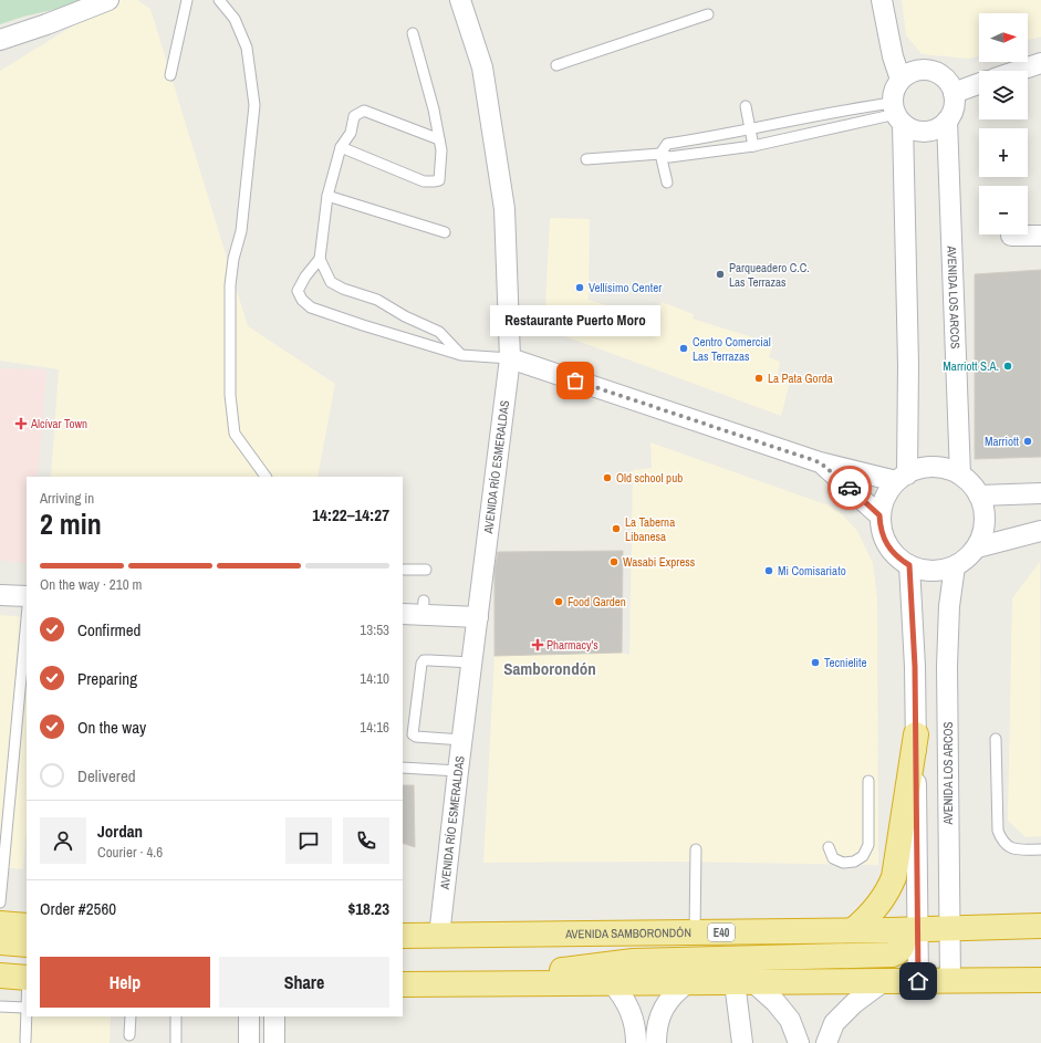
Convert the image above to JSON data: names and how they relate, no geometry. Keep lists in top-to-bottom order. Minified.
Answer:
{"streets":{"highway":["E40","AVENIDA SAMBORONDÓN"],"street":["AVENIDA LOS ARCOS","AVENIDA RÍO ESMERALDAS"]},"crossings":[["AVENIDA LOS ARCOS","AVENIDA SAMBORONDÓN"],["AVENIDA RÍO ESMERALDAS","AVENIDA SAMBORONDÓN"]],"districts":["Samborondón"],"places":{"other":["Parqueadero C.C. Las Terrazas","Vellísimo Center","Centro Comercial Las Terrazas","Marriott S.A.","La Pata Gorda","Restaurante Puerto Moro","Marriott","Old school pub","La Taberna Libanesa","Wasabi Express","Mi Comisariato","Food Garden","Tecnielite"],"health":["Alcívar Town","Pharmacy's"]},"north":"right","page":{"map_buttons":["+","−"],"bubble":"Restaurante Puerto Moro","heading":["2 min","Arriving in","14:22–14:27"],"panel":["Jordan","Courier · 4.6","Order #2560","$18.23"],"bar":"On the way · 210 m","list":[["Confirmed","13:53"],["Preparing","14:10"],["On the way","14:16"],"Delivered"],"buttons":["Help","Share"]}}
